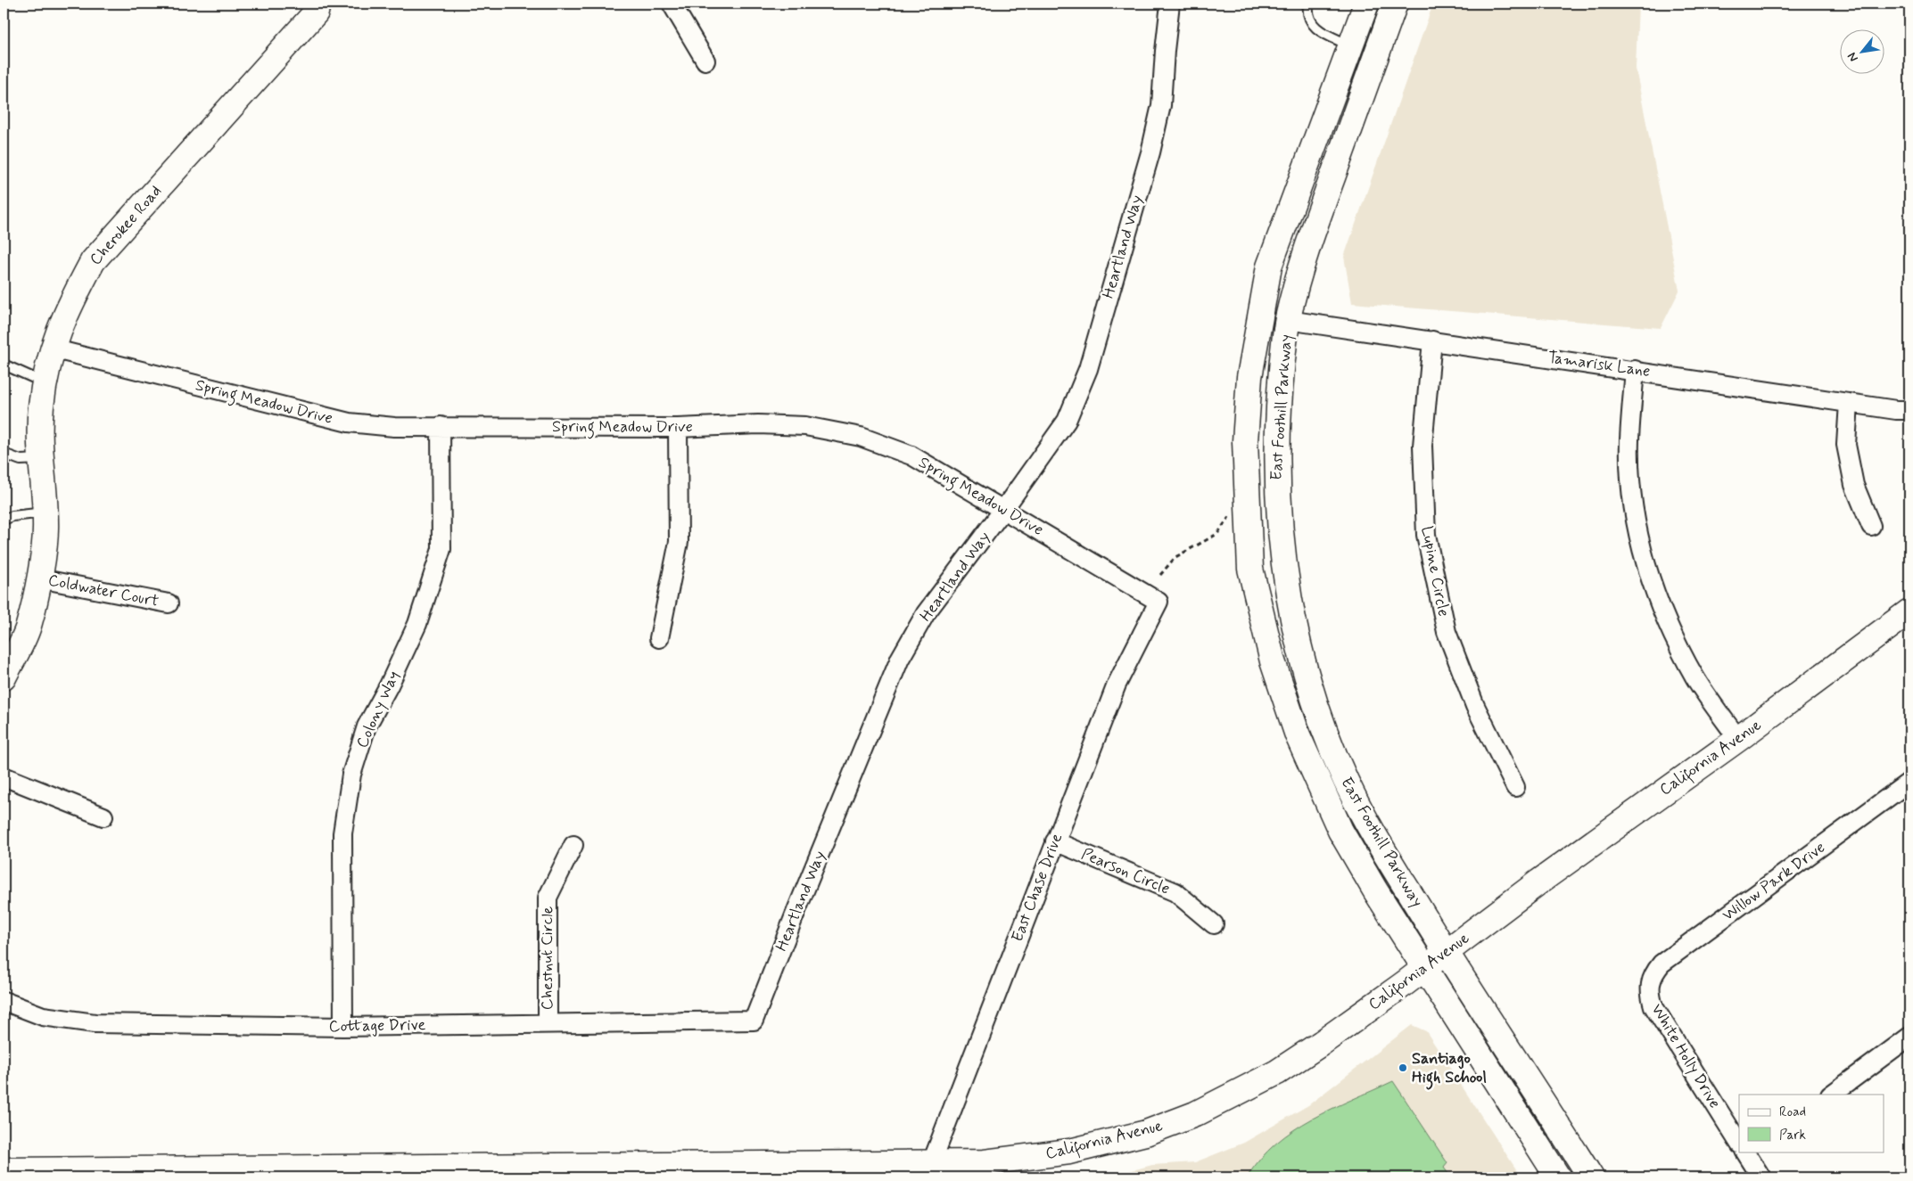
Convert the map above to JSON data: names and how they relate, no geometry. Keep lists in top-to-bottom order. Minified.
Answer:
{"streets":{"main road":["Cherokee Road","East Foothill Parkway","California Avenue"],"street":["Heartland Way","Tamarisk Lane","Spring Meadow Drive","Lupine Circle","Coldwater Court","Colony Way","Pearson Circle","Willow Park Drive","East Chase Drive","Chestnut Circle","Cottage Drive","White Holly Drive"]},"crossings":[["Cherokee Road","Spring Meadow Drive"],["Cherokee Road","Coldwater Court"],["Heartland Way","Spring Meadow Drive"],["Heartland Way","Cottage Drive"],["Tamarisk Lane","East Foothill Parkway"],["Tamarisk Lane","Lupine Circle"],["Spring Meadow Drive","Colony Way"],["Spring Meadow Drive","East Chase Drive"],["East Foothill Parkway","California Avenue"],["Colony Way","Cottage Drive"],["California Avenue","East Chase Drive"],["Pearson Circle","East Chase Drive"],["Willow Park Drive","White Holly Drive"],["Chestnut Circle","Cottage Drive"]],"places":["Santiago High School"],"legend":["Road","Park"],"north":"bottom left"}
